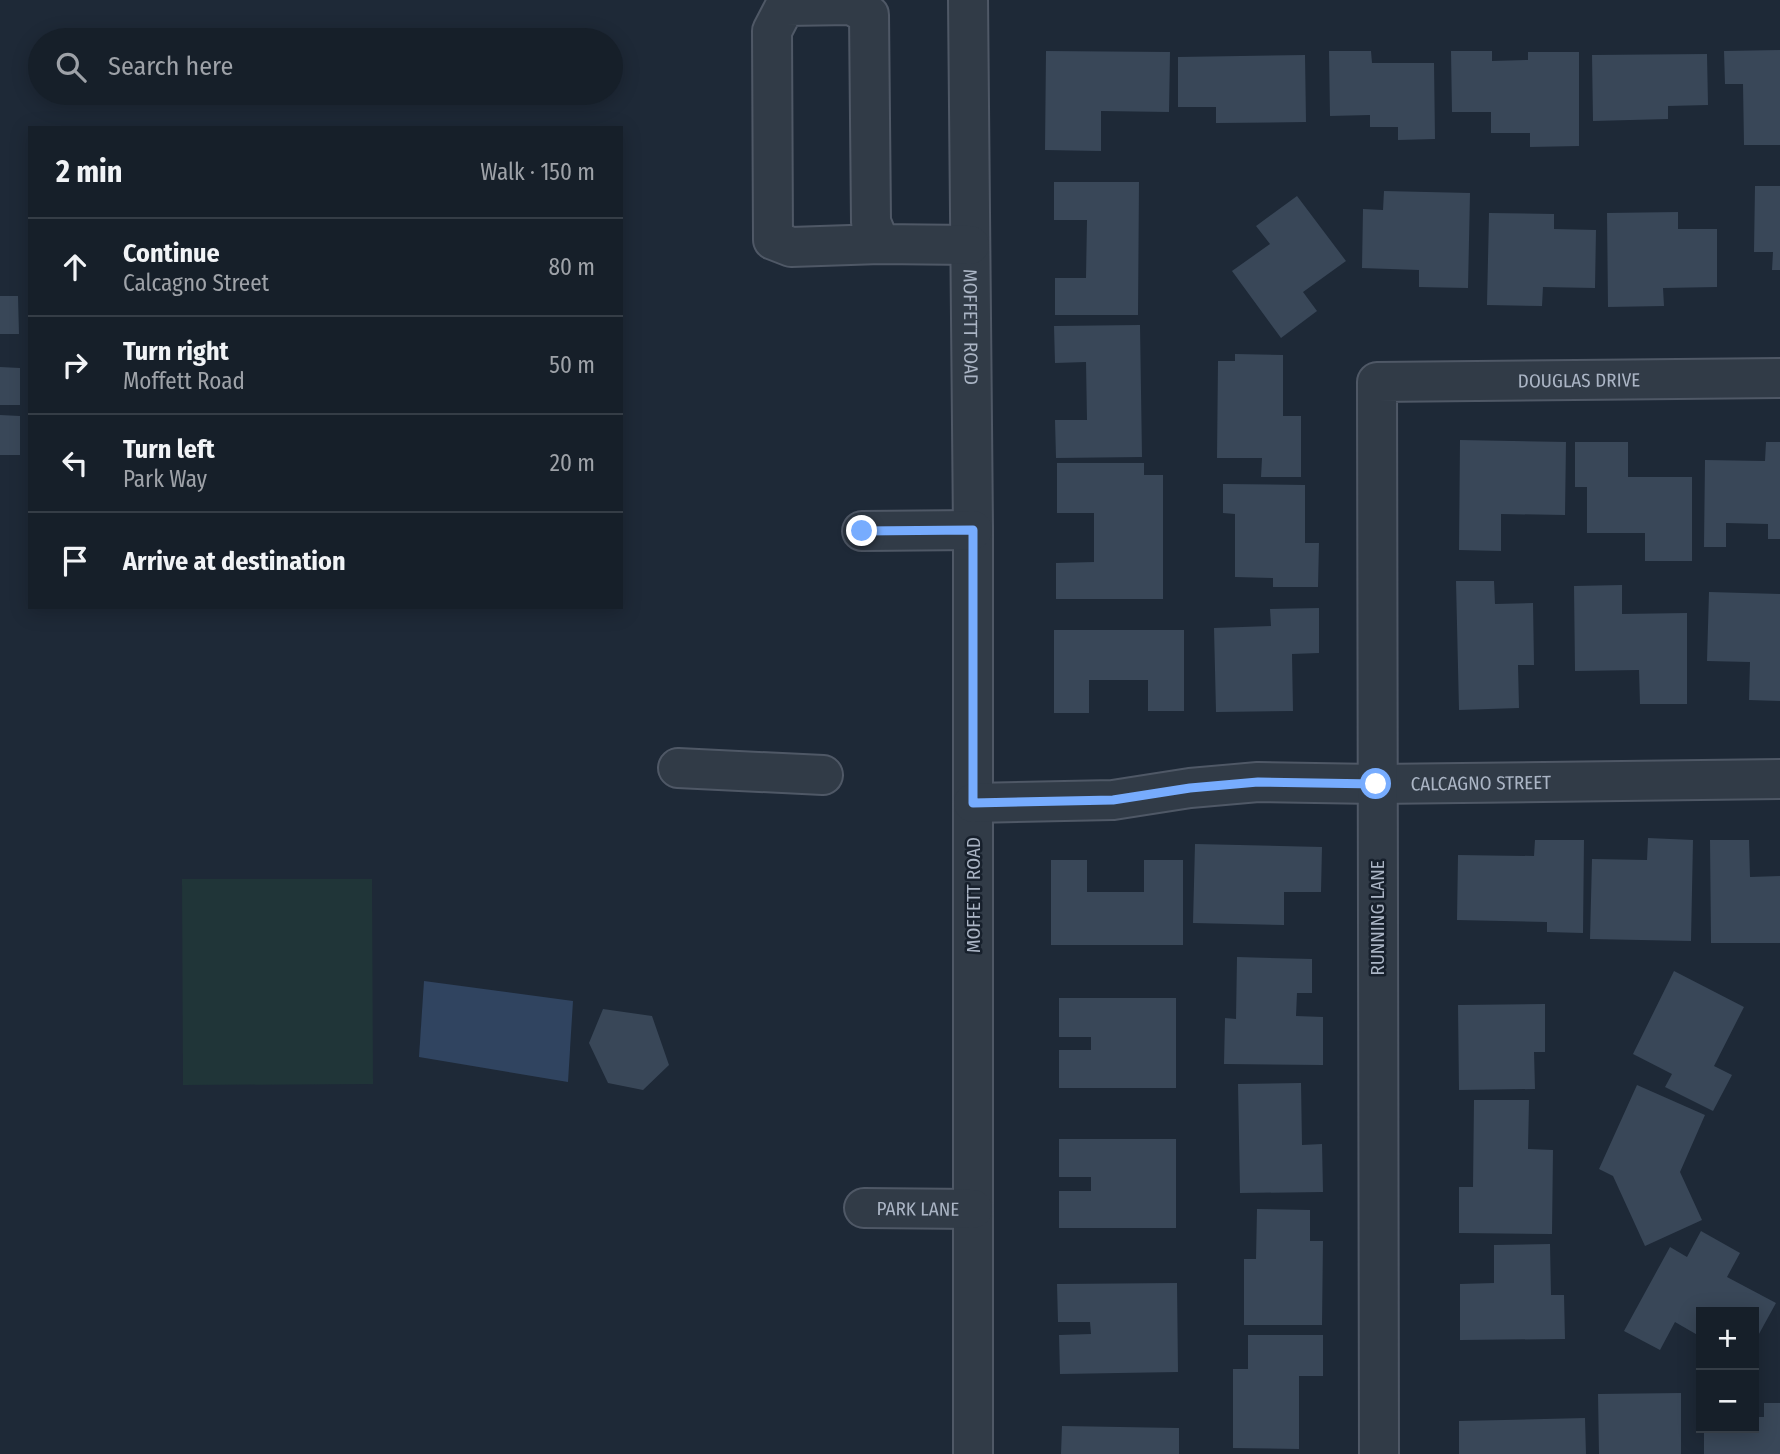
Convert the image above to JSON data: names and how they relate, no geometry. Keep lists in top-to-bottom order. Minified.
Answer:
{"streets":{"street":["MOFFETT ROAD","DOUGLAS DRIVE","CALCAGNO STREET","RUNNING LANE","PARK LANE"]},"crossings":[["MOFFETT ROAD","CALCAGNO STREET"],["MOFFETT ROAD","PARK LANE"],["DOUGLAS DRIVE","RUNNING LANE"],["CALCAGNO STREET","RUNNING LANE"]],"page":{"search":"Search here","heading":["2 min","Walk · 150 m"],"list":[["Continue","Calcagno Street","80 m"],["Turn right","Moffett Road","50 m"],["Turn left","Park Way","20 m"],"Arrive at destination"],"map_buttons":["+","−"]}}
